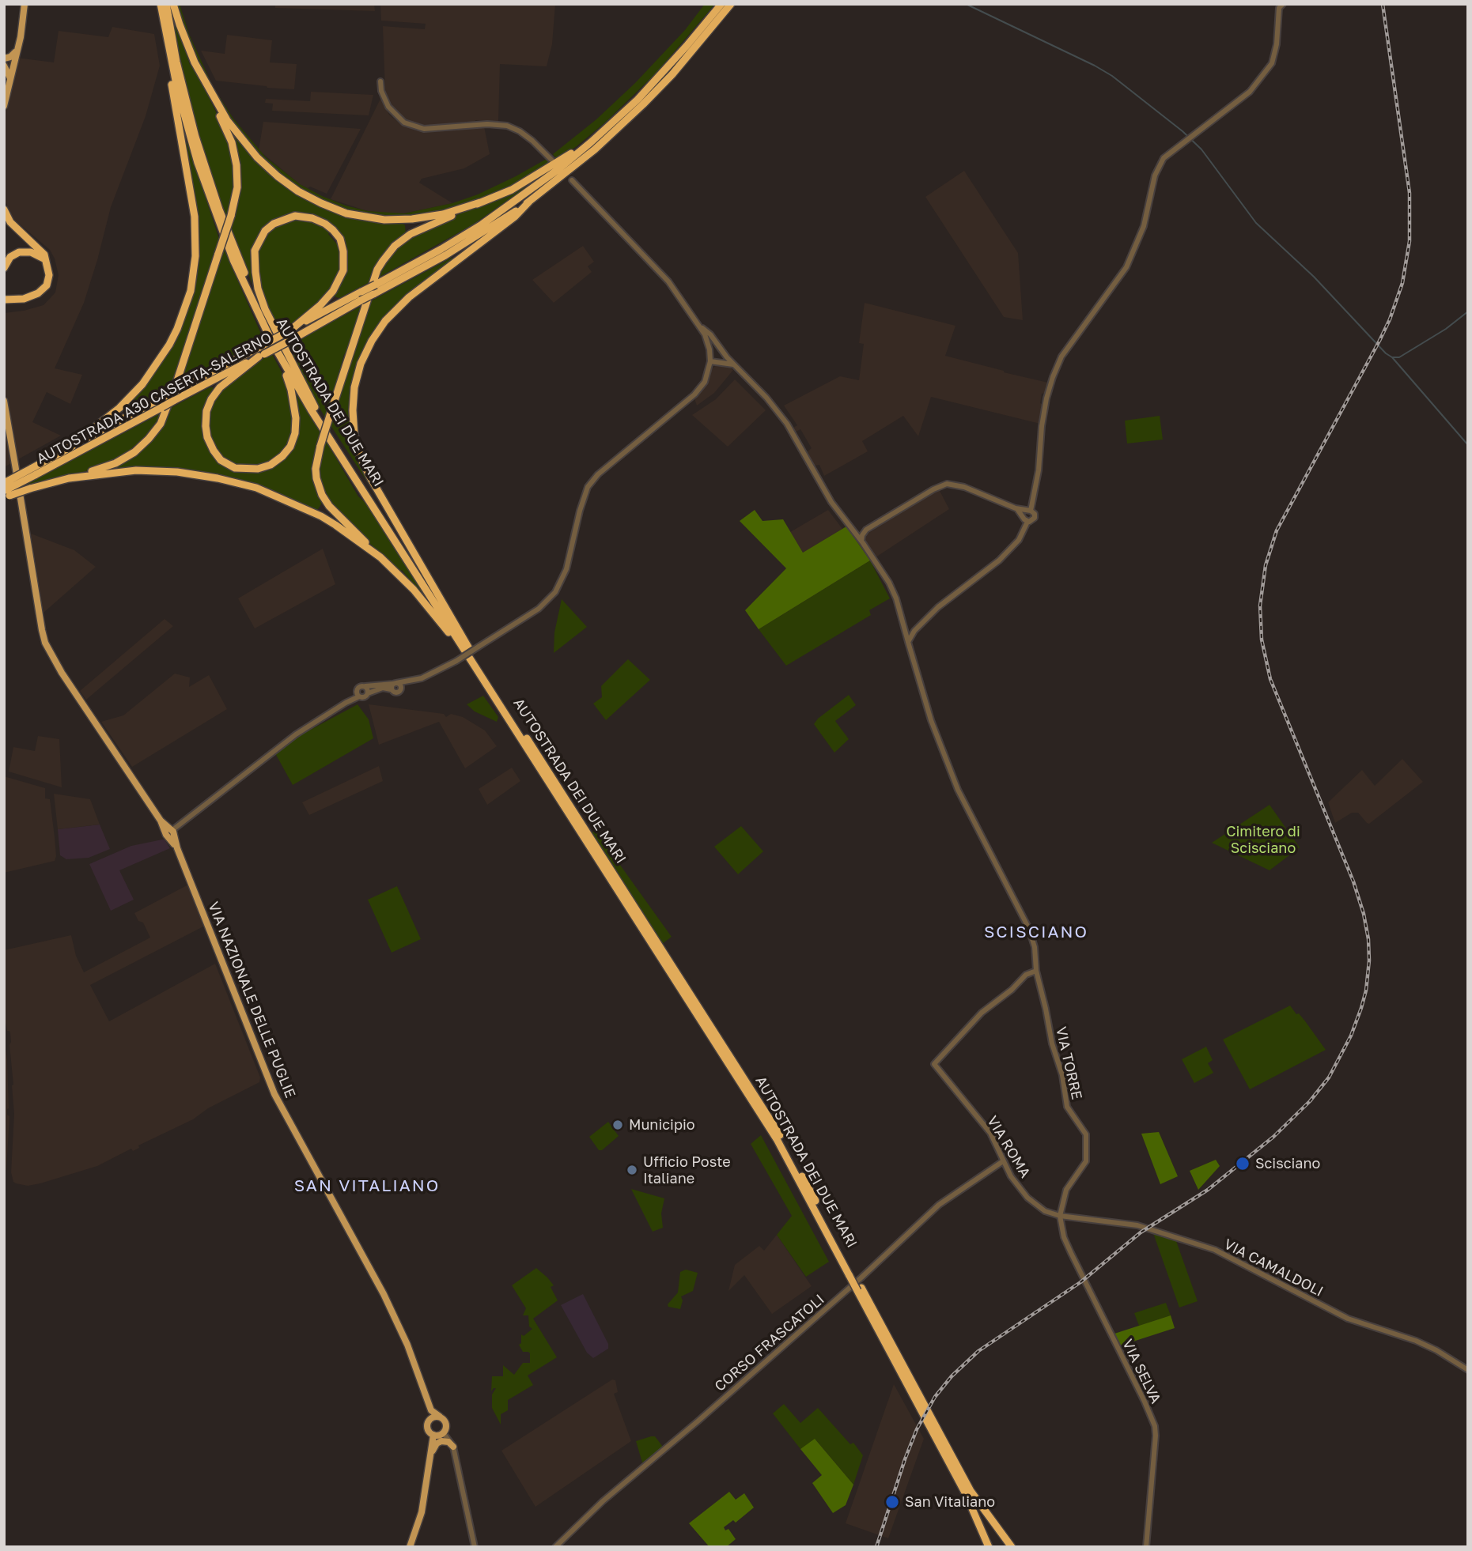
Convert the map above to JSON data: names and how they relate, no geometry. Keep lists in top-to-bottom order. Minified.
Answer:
{"streets":{"highway":["AUTOSTRADA A30 CASERTA-SALERNO","AUTOSTRADA DEI DUE MARI"],"main road":["VIA NAZIONALE DELLE PUGLIE"],"street":["VIA TORRE","VIA ROMA","VIA CAMALDOLI","CORSO FRASCATOLI","VIA SELVA"]},"crossings":[["AUTOSTRADA DEI DUE MARI","CORSO FRASCATOLI"],["VIA TORRE","VIA ROMA"],["VIA TORRE","VIA CAMALDOLI"],["VIA TORRE","VIA SELVA"],["VIA ROMA","VIA CAMALDOLI"],["VIA ROMA","VIA SELVA"],["VIA CAMALDOLI","VIA SELVA"]],"districts":["SCISCIANO","SAN VITALIANO"],"parks":["Cimitero di Scisciano"],"places":["Municipio","Scisciano","Ufficio Poste Italiane","San Vitaliano"]}
